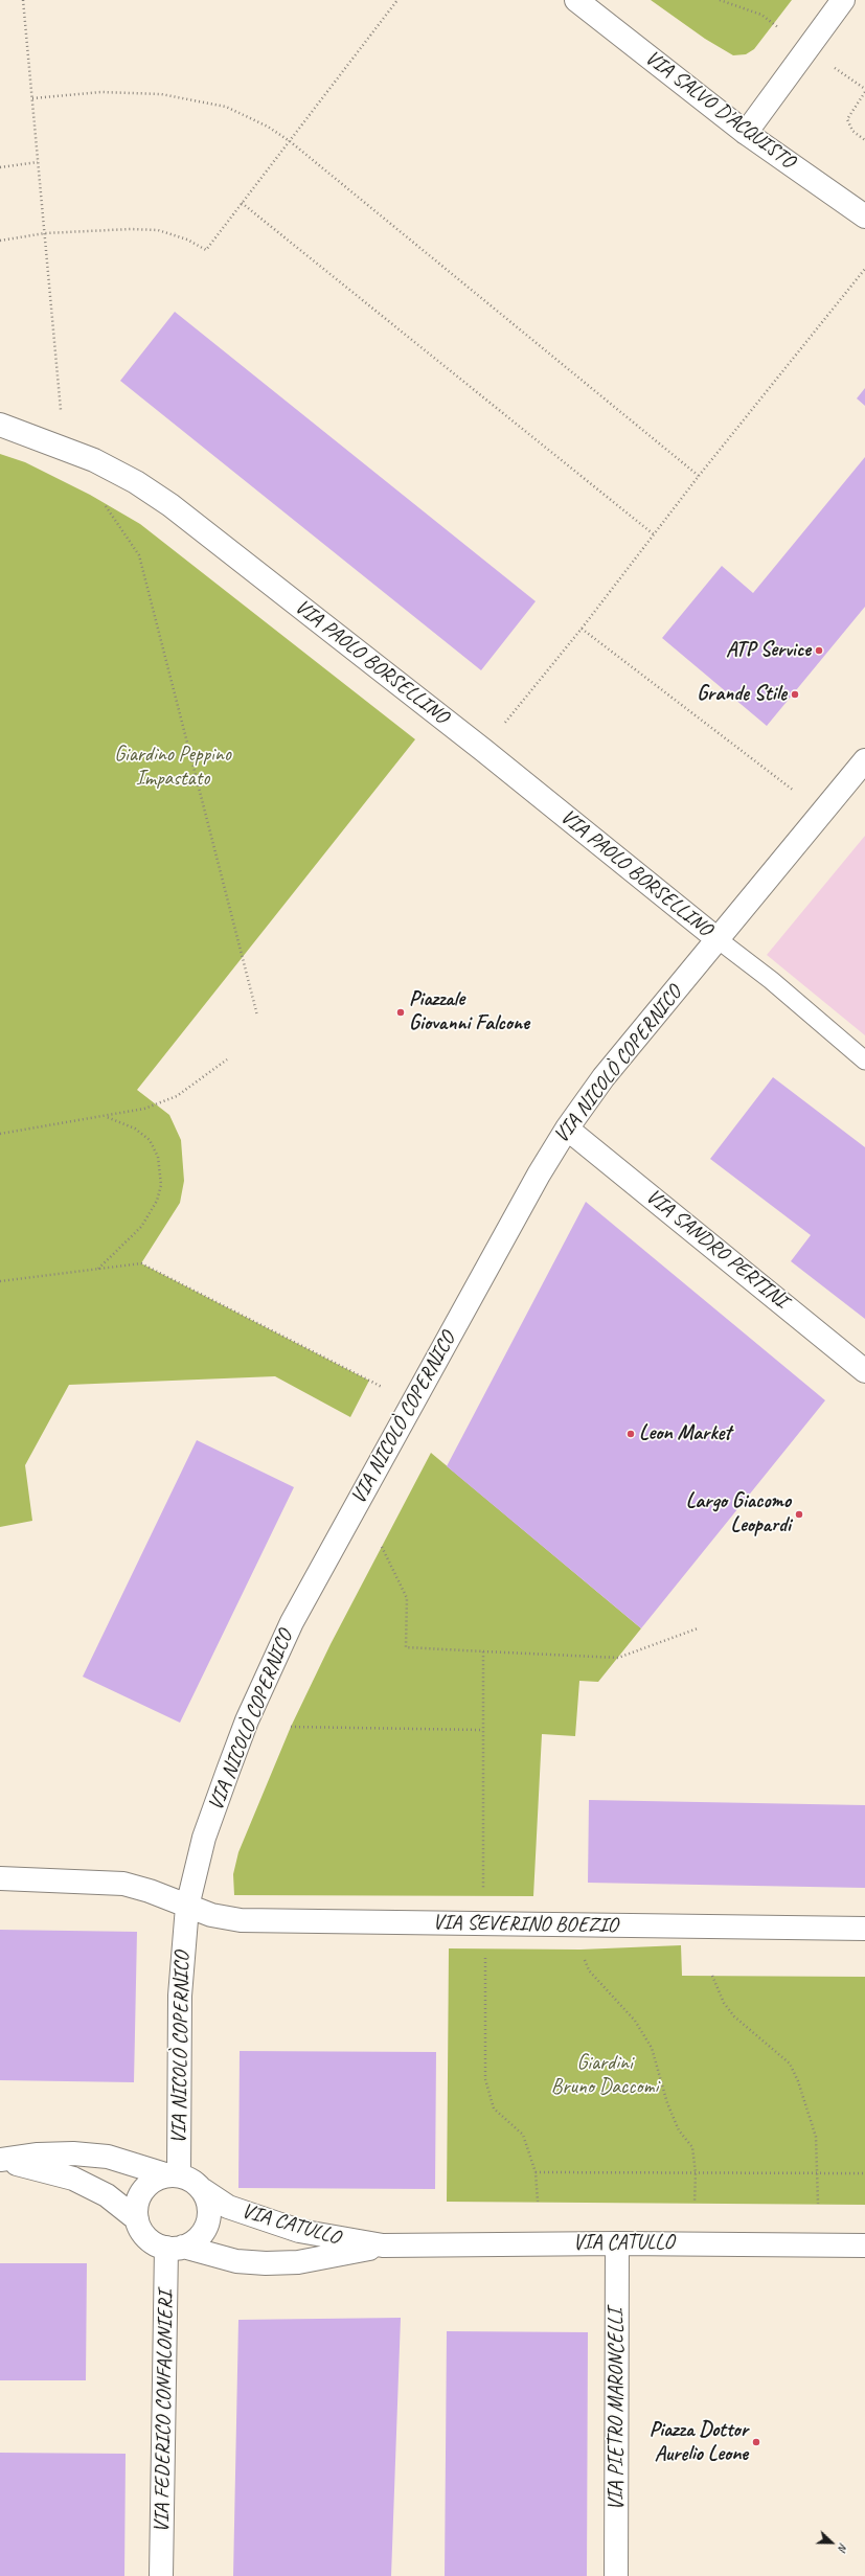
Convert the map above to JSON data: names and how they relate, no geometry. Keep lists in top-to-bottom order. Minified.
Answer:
{"streets":{"street":["VIA SALVO D'ACQUISTO","VIA PAOLO BORSELLINO","VIA NICOLÒ COPERNICO","VIA SANDRO PERTINI","VIA SEVERINO BOEZIO","VIA CATULLO","VIA PIETRO MARONCELLI","VIA FEDERICO CONFALONIERI"]},"crossings":[["VIA PAOLO BORSELLINO","VIA NICOLÒ COPERNICO"],["VIA NICOLÒ COPERNICO","VIA SANDRO PERTINI"],["VIA NICOLÒ COPERNICO","VIA SEVERINO BOEZIO"],["VIA NICOLÒ COPERNICO","VIA CATULLO"],["VIA NICOLÒ COPERNICO","VIA FEDERICO CONFALONIERI"],["VIA CATULLO","VIA PIETRO MARONCELLI"],["VIA CATULLO","VIA FEDERICO CONFALONIERI"]],"parks":["Giardino Peppino Impastato","Giardini Bruno Daccomi"],"places":["ATP Service","Grande Stile","Piazzale Giovanni Falcone","Leon Market","Largo Giacomo Leopardi","Piazza Dottor Aurelio Leone"],"north":"right"}
